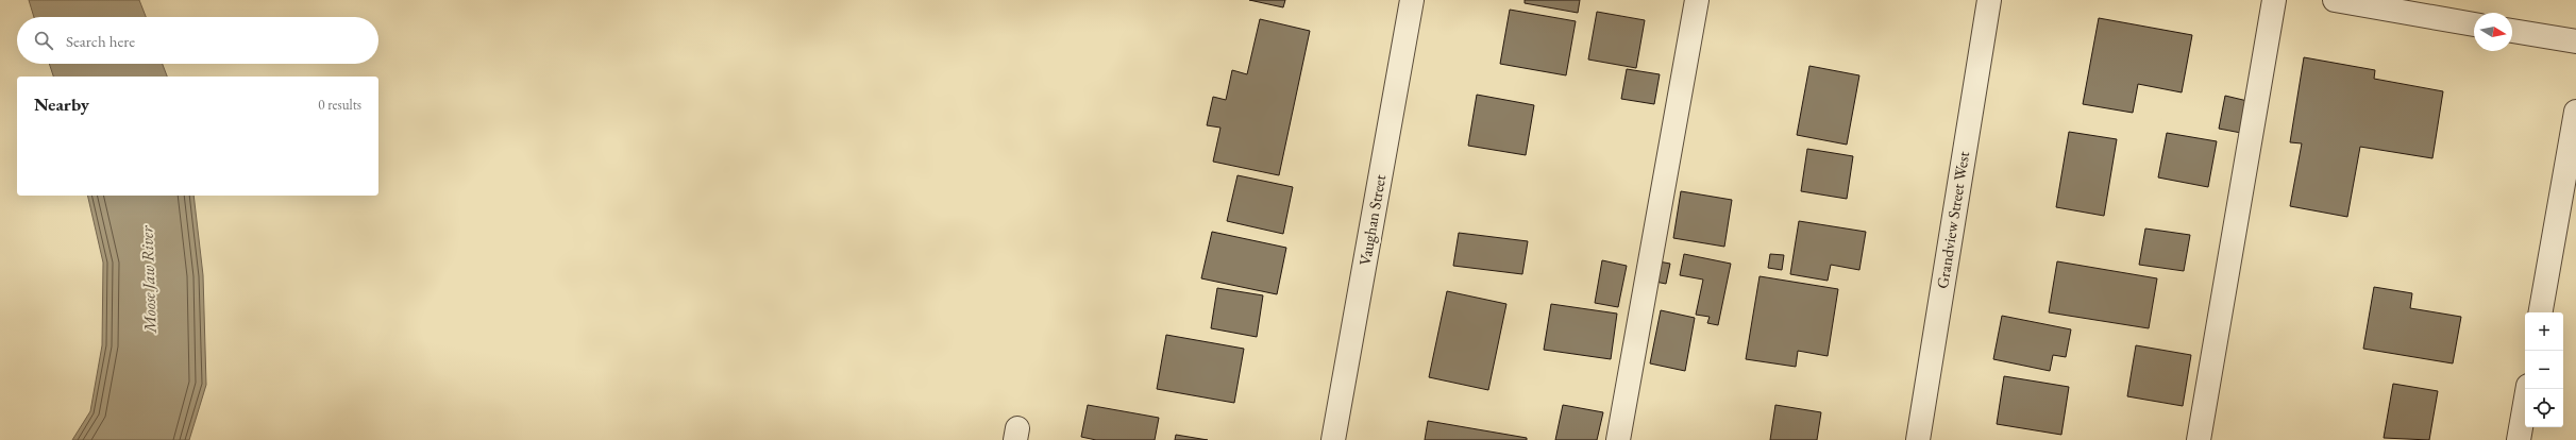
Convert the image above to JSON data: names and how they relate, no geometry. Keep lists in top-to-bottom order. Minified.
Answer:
{"streets":{"street":["Vaughan Street","Grandview Street West"]},"water":["Moose Jaw River"],"north":"right","page":{"search":"Search here","heading":["Nearby","0 results"],"map_buttons":["+","−"]}}
